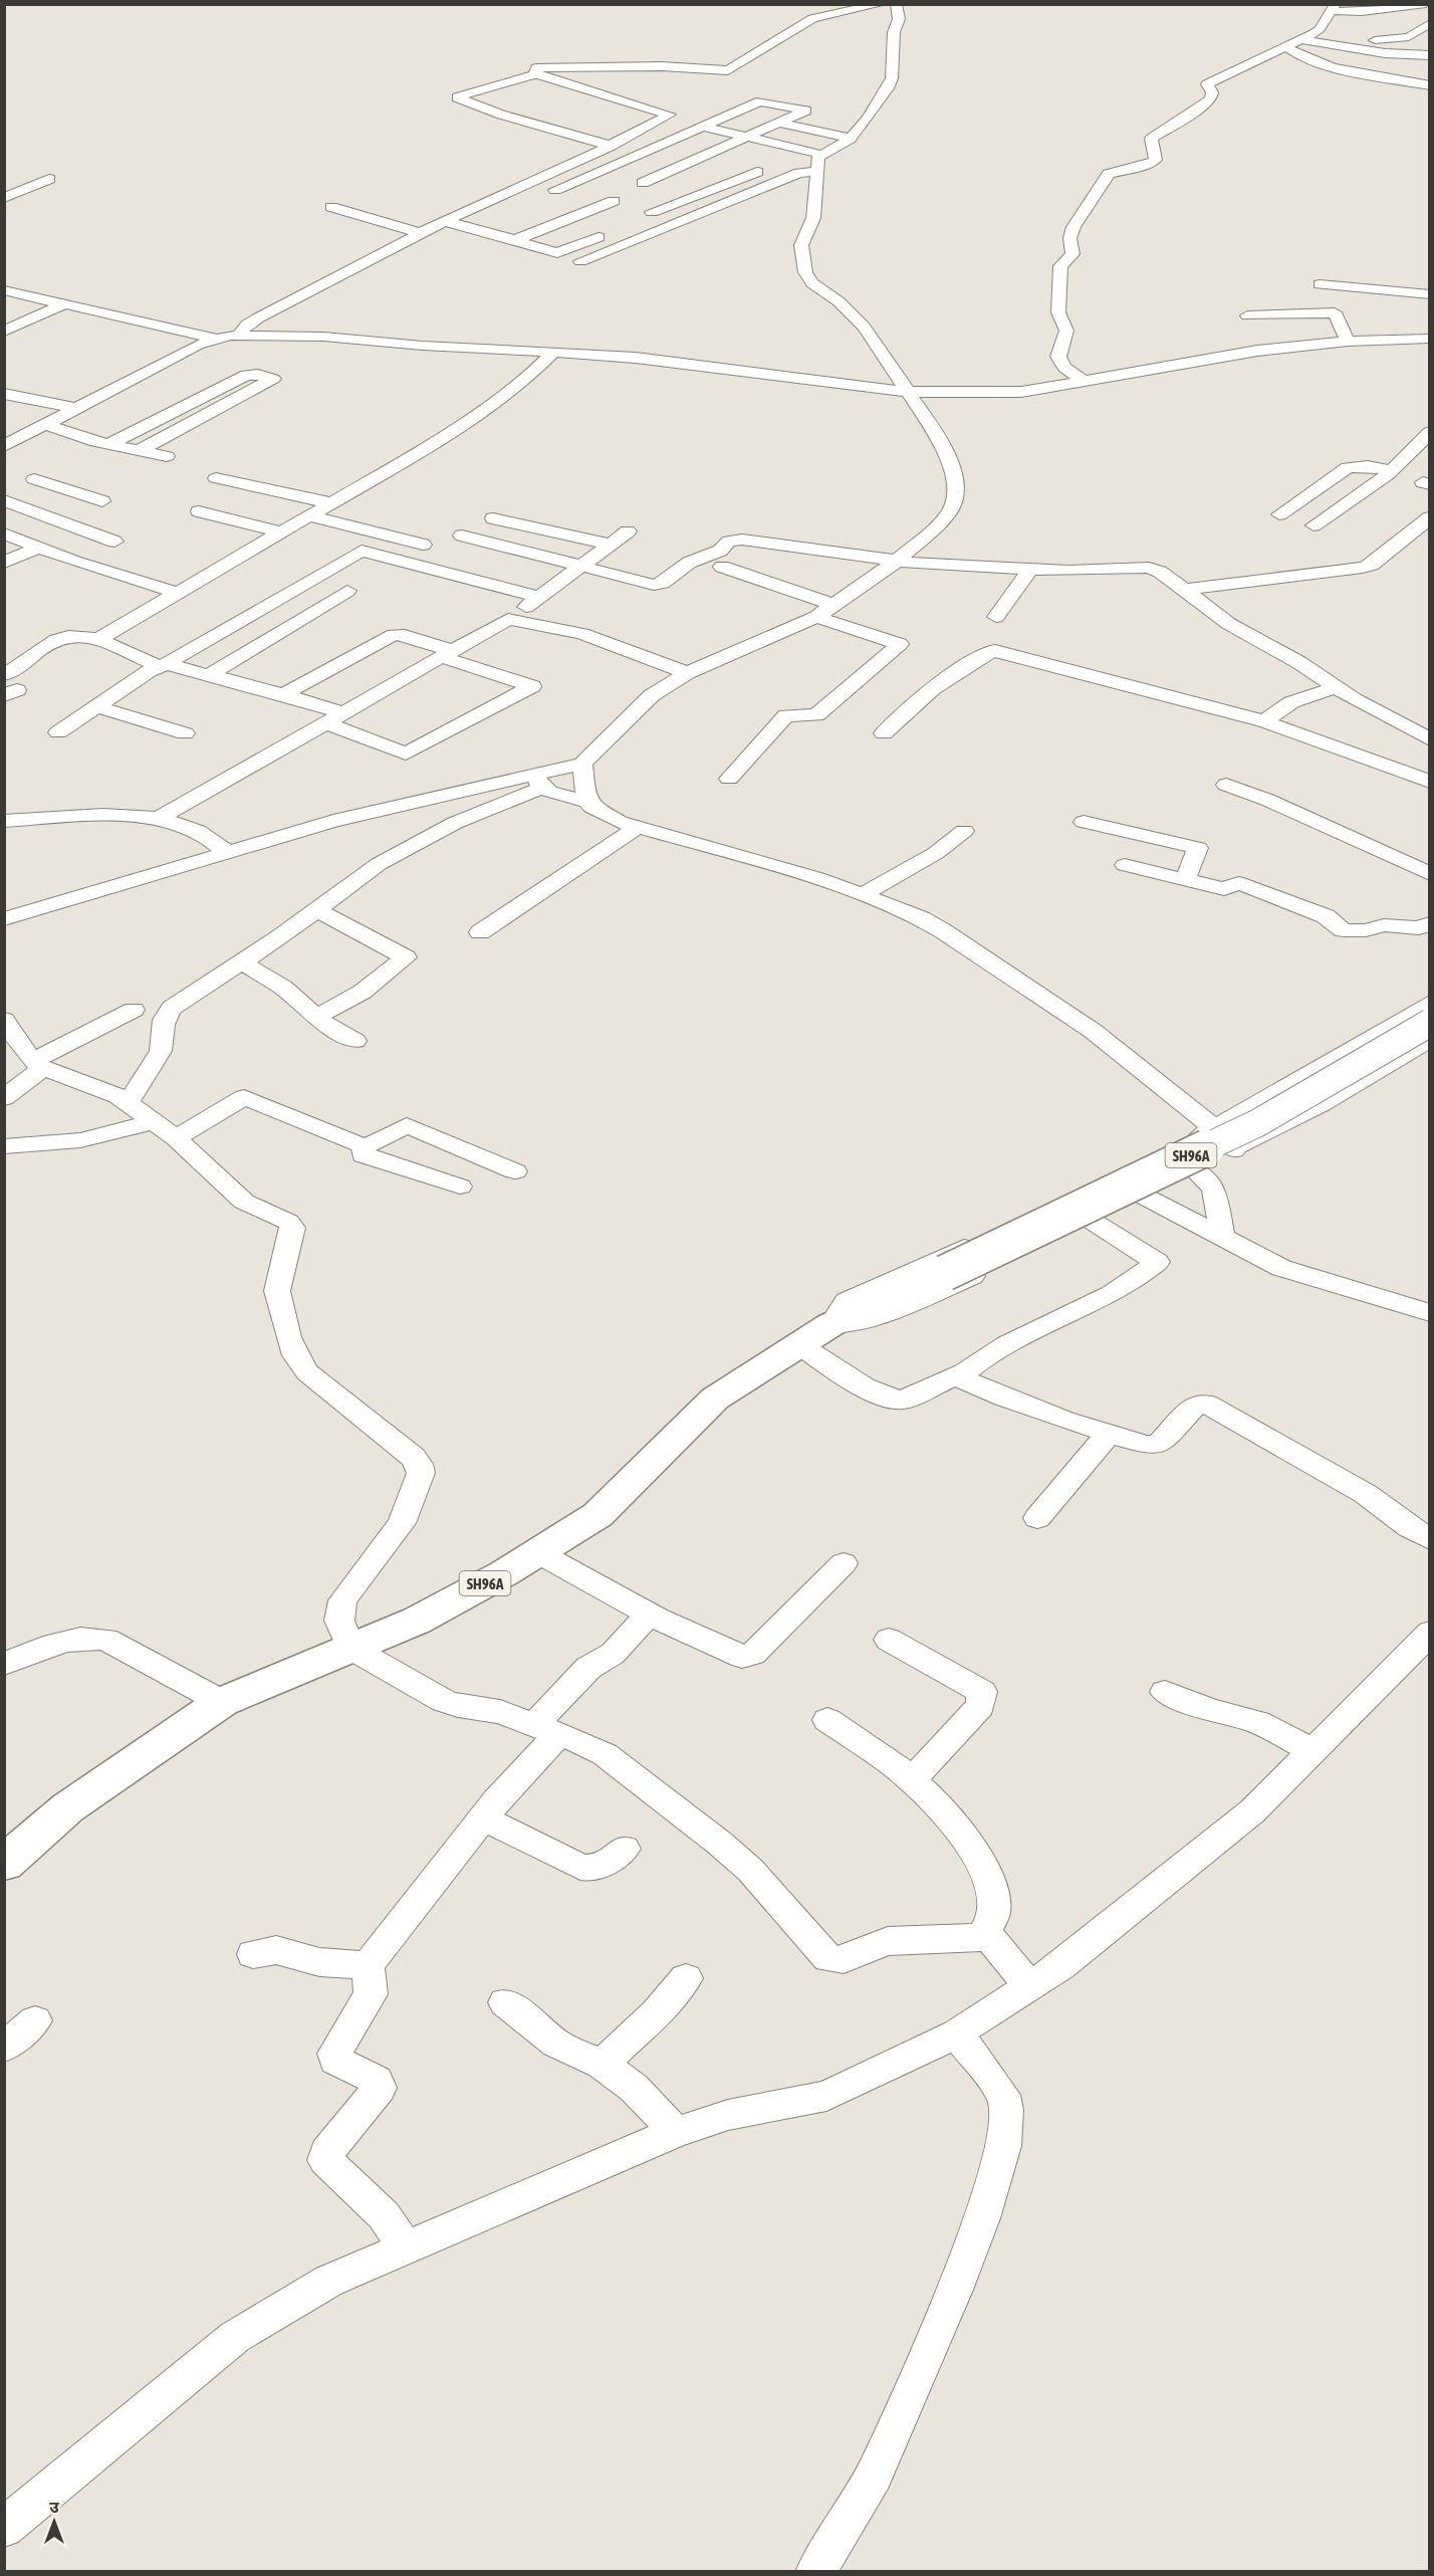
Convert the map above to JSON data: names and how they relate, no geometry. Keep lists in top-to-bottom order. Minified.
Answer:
{"streets":{"main road":["SH96A"]},"north":"top"}
